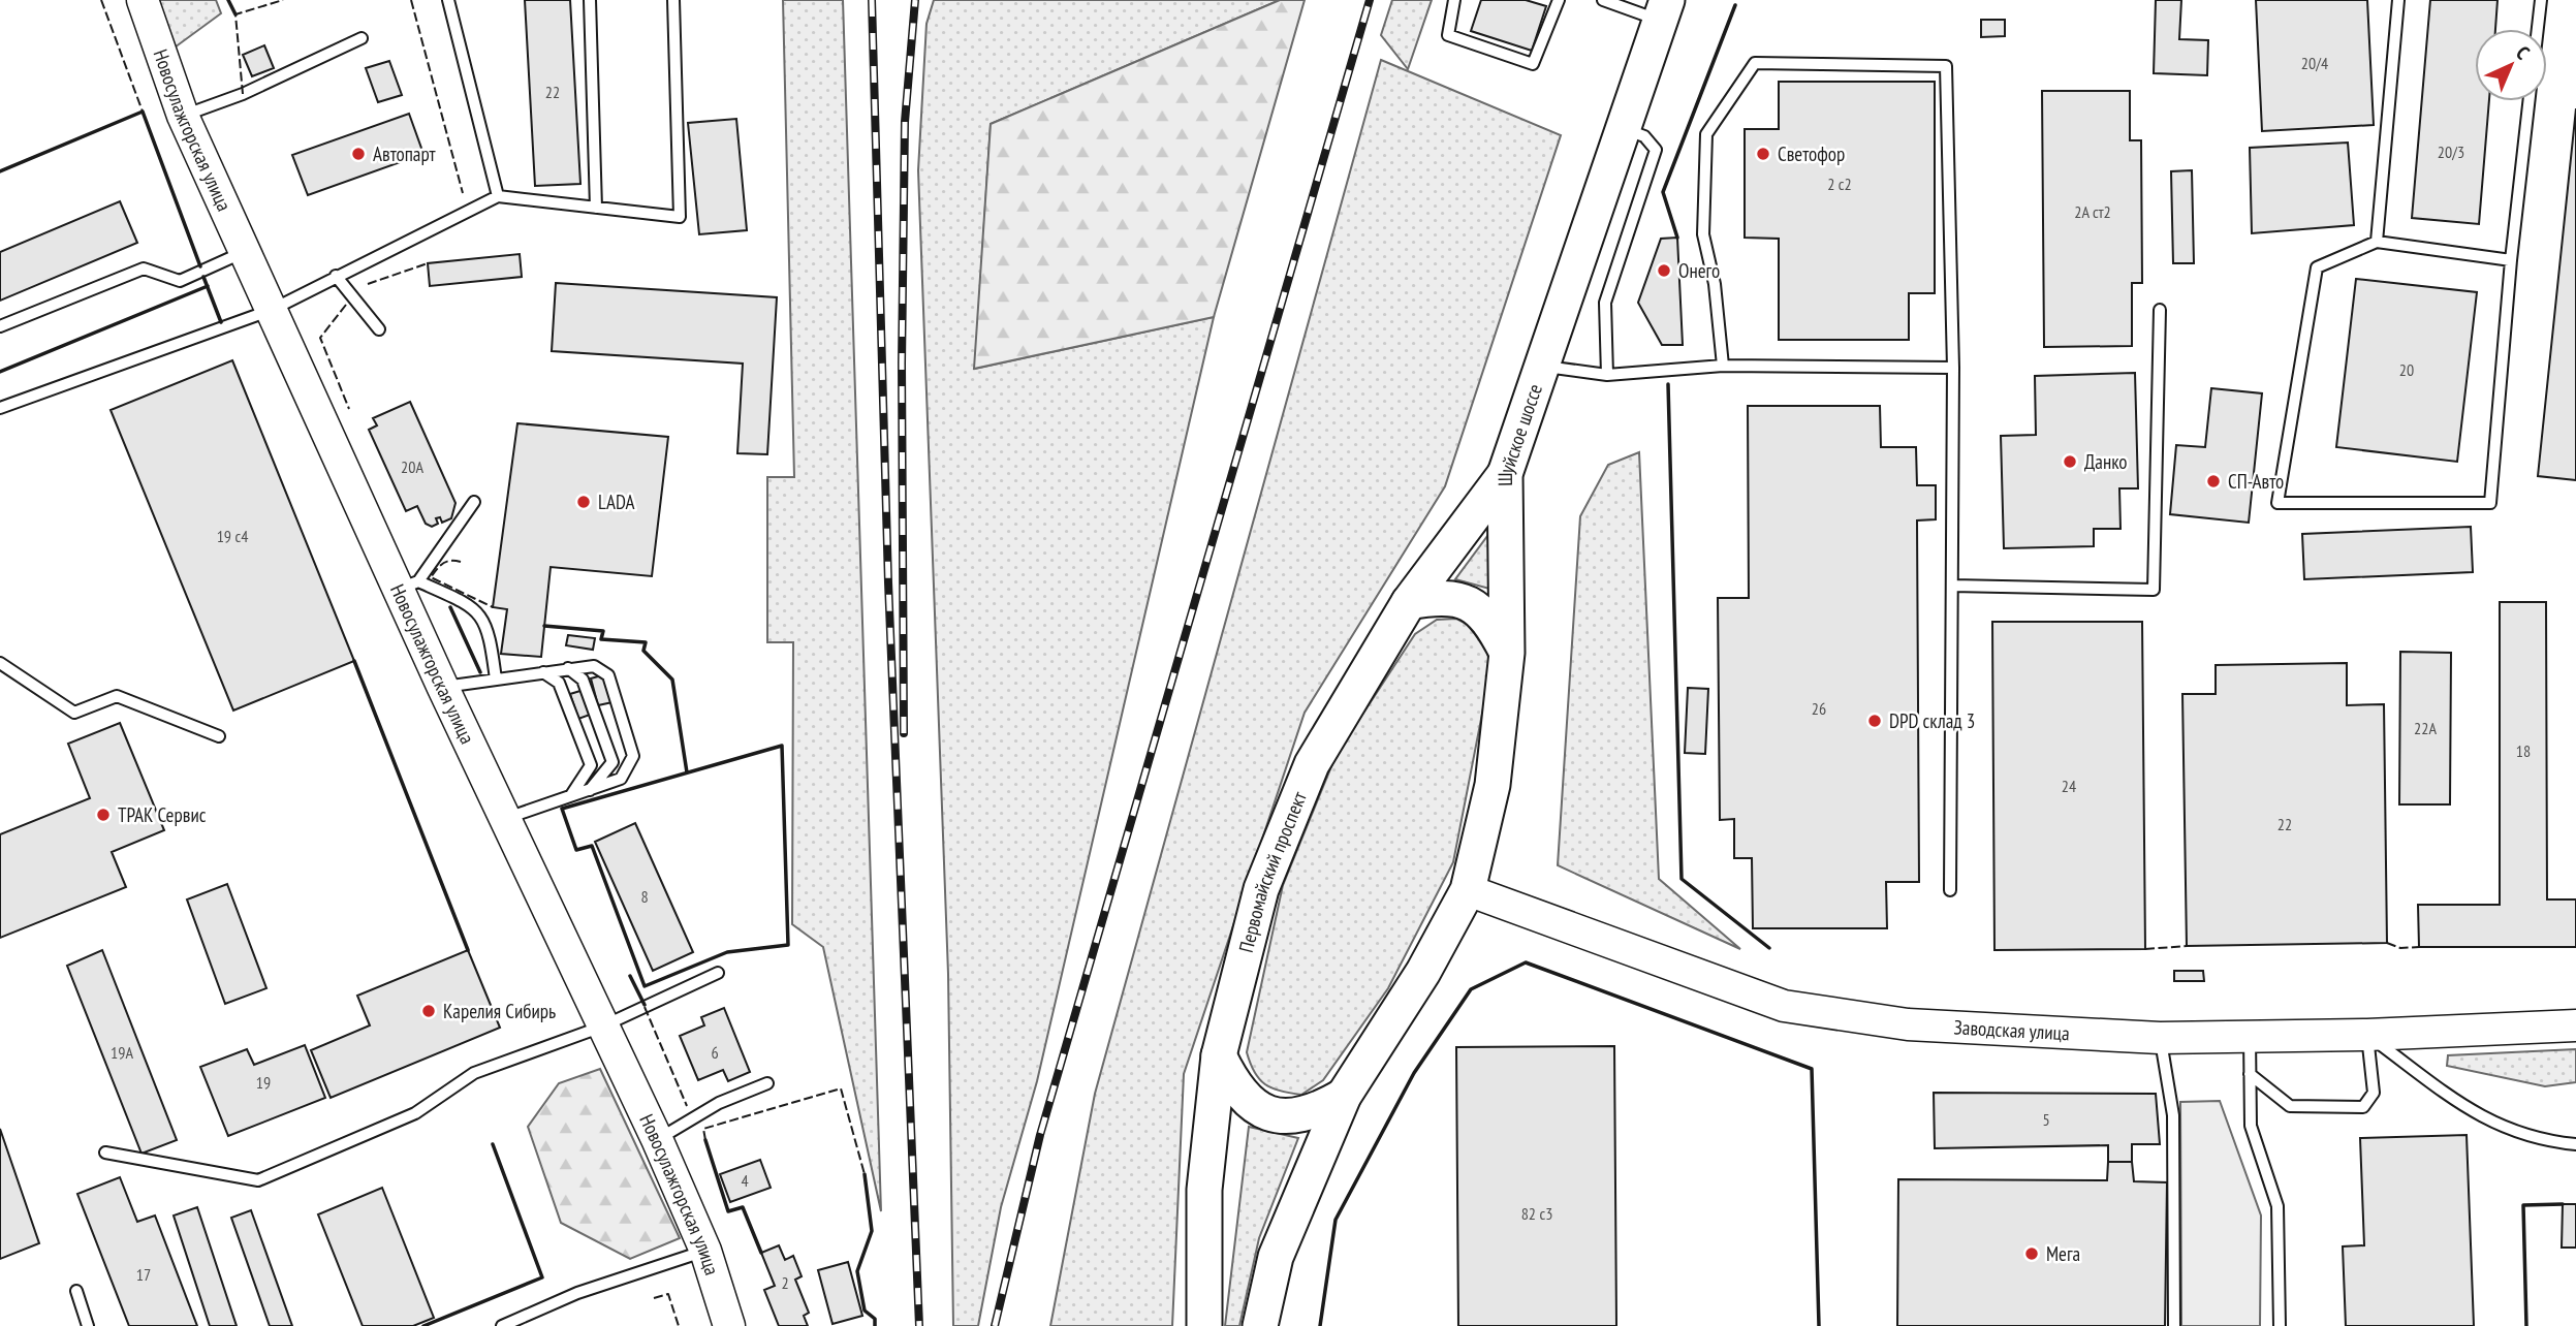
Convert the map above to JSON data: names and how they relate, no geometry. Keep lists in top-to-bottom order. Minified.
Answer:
{"streets":{"main road":["Новосулажгорская улица","Шуйское шоссе","Первомайский проспект","Заводская улица"]},"crossings":[["Шуйское шоссе","Первомайский проспект"],["Шуйское шоссе","Заводская улица"]],"places":["Автопарт","Светофор","Онего","Данко","СП-Авто","LADA","DPD склад 3","ТРАК Сервис","Карелия Сибирь","Мега"],"house_numbers":["20/4","22","20/3","2 с2","2А ст2","20","20А","19 с4","26","22А","18","24","22","8","19А","6","19","5","4","82 с3","17","2"],"north":"top right"}
